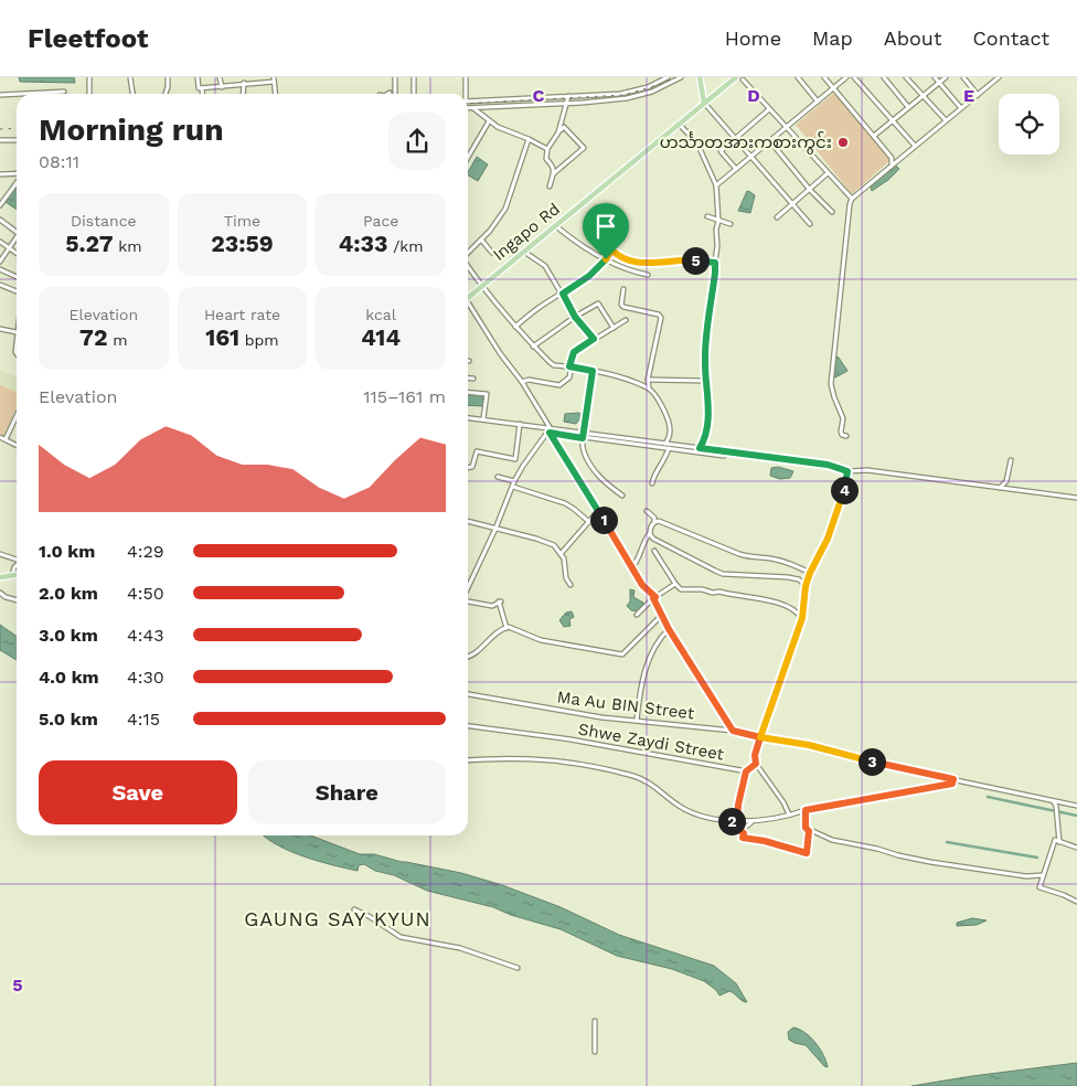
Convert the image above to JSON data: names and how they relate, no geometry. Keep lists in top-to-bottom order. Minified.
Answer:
{"streets":{"main road":["Ingapo Rd"],"street":["Ma Au BIN Street","Shwe Zaydi Street"]},"districts":["GAUNG SAY KYUN"],"places":["ဟင်္သာတအားကစားကွင်း"],"page":{"header":"Fleetfoot","nav":["Home","Map","About","Contact"],"heading":["Morning run","08:11"],"stats":[["Distance","5.27 km"],["Time","23:59"],["Pace","4:33 /km"],["Elevation","72 m"],["Heart rate","161 bpm"],["kcal","414"]],"pins":["5","4","1","3","2"],"chart":["Elevation","115–161 m"],"list":[{"name":"1.0 km","note":"4:29"},{"name":"2.0 km","note":"4:50"},{"name":"3.0 km","note":"4:43"},{"name":"4.0 km","note":"4:30"},{"name":"5.0 km","note":"4:15"}],"buttons":["Save","Share"]},"grid":{"columns":["C","D","E"],"rows":["5"]}}
